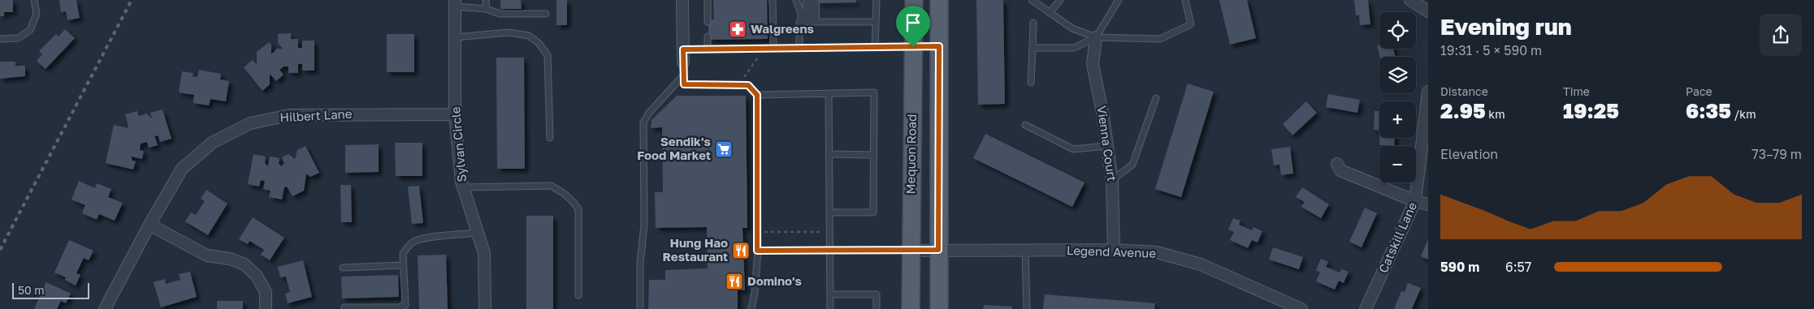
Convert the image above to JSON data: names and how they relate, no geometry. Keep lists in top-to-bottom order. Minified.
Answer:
{"streets":{"main road":["Mequon Road"],"street":["Hilbert Lane","Vienna Court","Sylvan Circle","Catskill Lane","Legend Avenue"]},"crossings":[["Hilbert Lane","Sylvan Circle"],["Vienna Court","Legend Avenue"],["Mequon Road","Legend Avenue"]],"places":{"pharmacy":["Walgreens"],"supermarket":["Sendik's Food Market"],"restaurant":["Hung Hao Restaurant","Domino's"]},"scale_bar":"50 m","page":{"heading":["Evening run","19:31 · 5 × 590 m"],"map_buttons":["+","−"],"stats":[["Distance","2.95 km"],["Time","19:25"],["Pace","6:35 /km"]],"chart":["Elevation","73–79 m"],"list":[{"name":"590 m","note":"6:57"}],"scale":"50 m"}}
